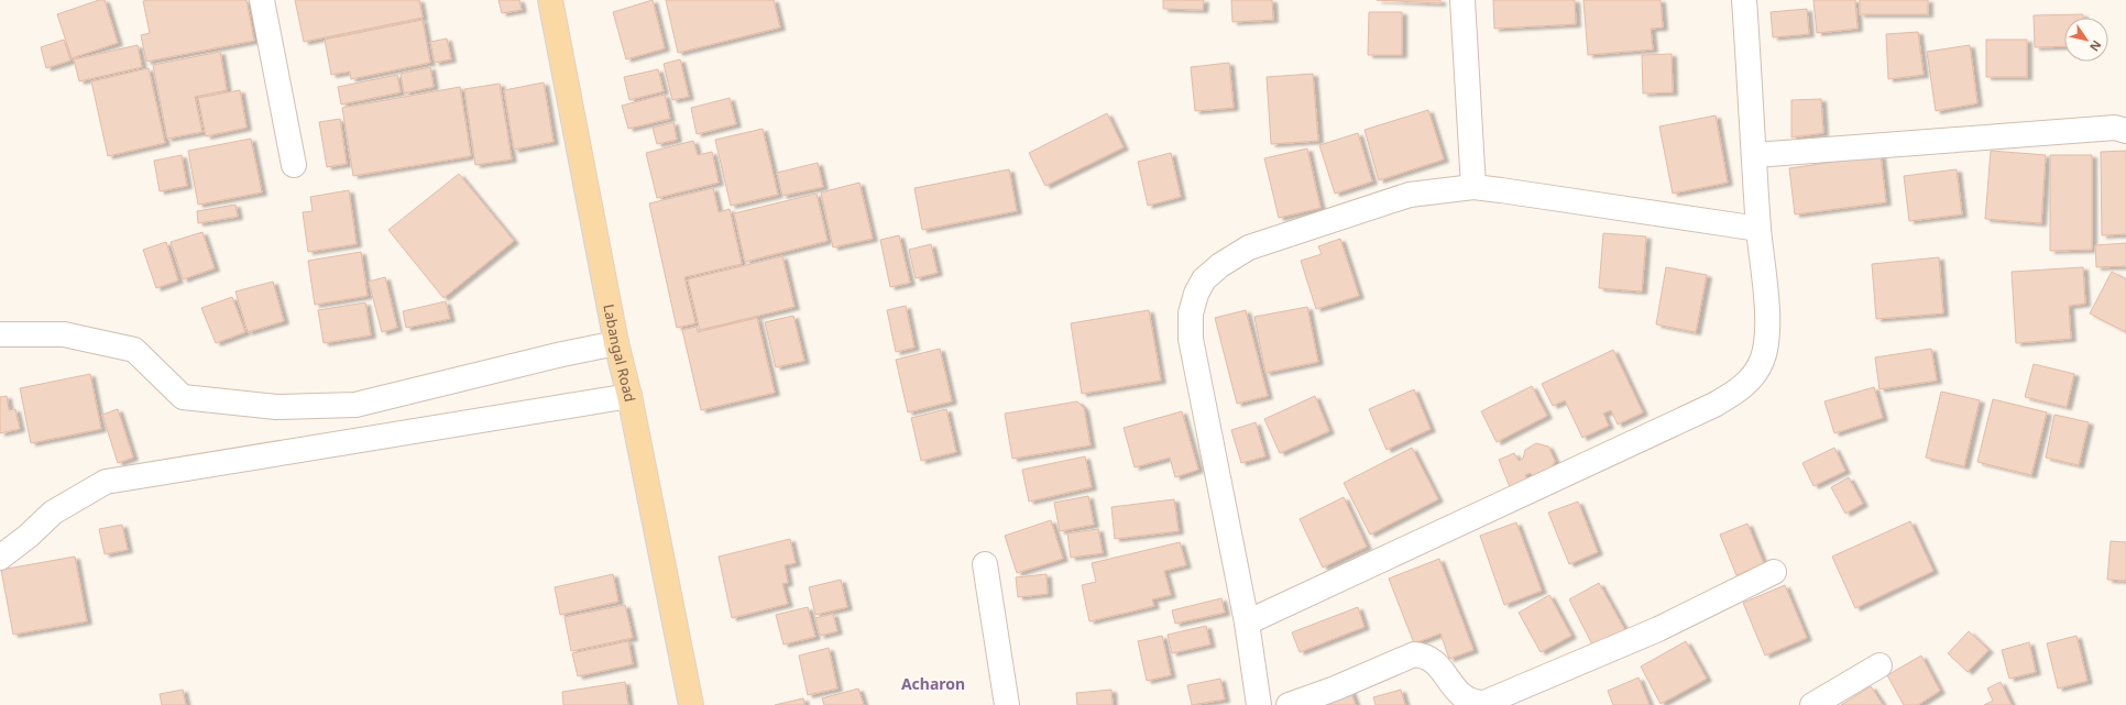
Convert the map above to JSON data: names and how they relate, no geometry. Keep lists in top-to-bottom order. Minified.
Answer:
{"streets":{"main road":["Labangal Road"]},"districts":["Acharon"],"north":"bottom right"}
